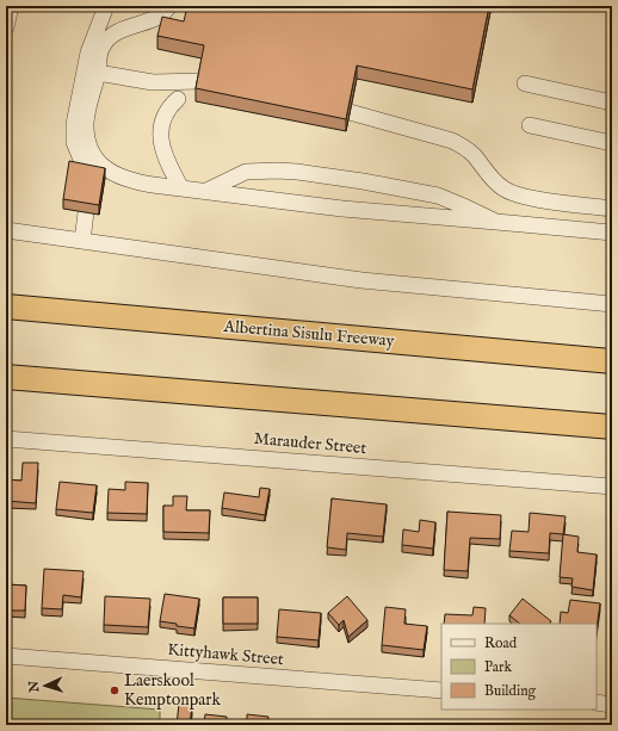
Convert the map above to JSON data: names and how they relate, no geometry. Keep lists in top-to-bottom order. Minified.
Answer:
{"streets":{"highway":["Albertina Sisulu Freeway"],"street":["Marauder Street","Kittyhawk Street"]},"places":["Laerskool Kemptonpark"],"legend":["Road","Park","Building"],"north":"left"}
